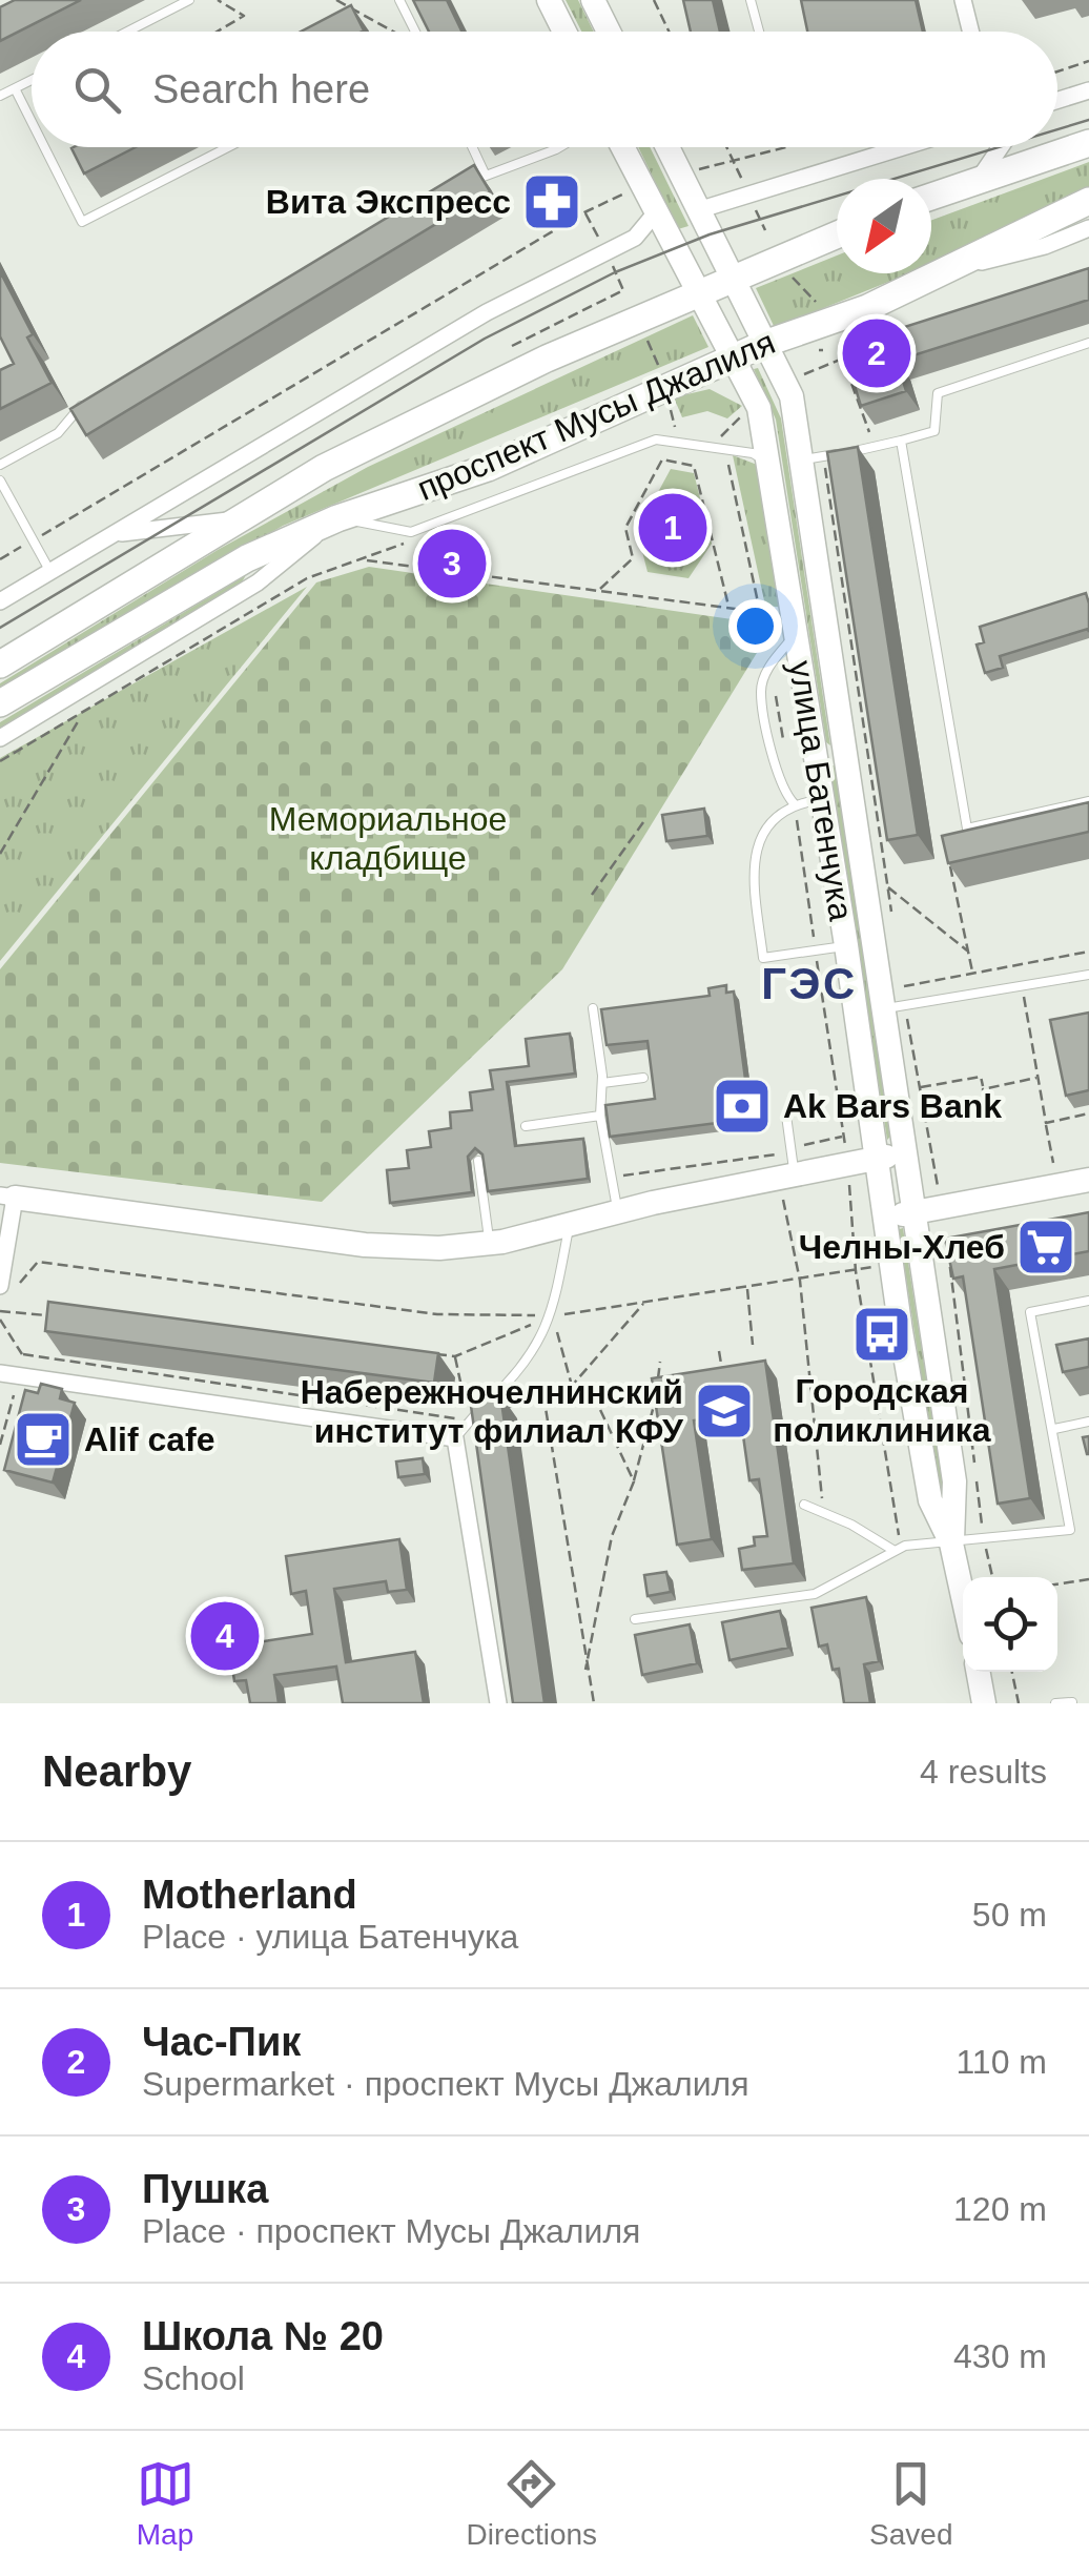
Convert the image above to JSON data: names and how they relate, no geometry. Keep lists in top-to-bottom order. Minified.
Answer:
{"streets":{"main road":["проспект Мусы Джалиля","улица Батенчука"]},"crossings":[["проспект Мусы Джалиля","улица Батенчука"]],"districts":["ГЭС"],"parks":["Мемориальное кладбище"],"places":{"pharmacy":["Вита Экспресс"],"bank":["Ak Bars Bank"],"supermarket":["Челны-Хлеб"],"bus stop":["Городская поликлиника"],"school or university":["Набережночелнинский институт филиал КФУ"],"cafe":["Alif cafe"]},"north":"bottom left","page":{"search":"Search here","pins":["2","1","3","4"],"heading":["Nearby","4 results"],"list":[{"mark":"1","name":"Motherland","note":"Place · улица Батенчука","value":"50 m"},{"mark":"2","name":"Час-Пик","note":"Supermarket · проспект Мусы Джалиля","value":"110 m"},{"mark":"3","name":"Пушка","note":"Place · проспект Мусы Джалиля","value":"120 m"},{"mark":"4","name":"Школа № 20","note":"School","value":"430 m"}],"nav":["Map","Directions","Saved"]}}
